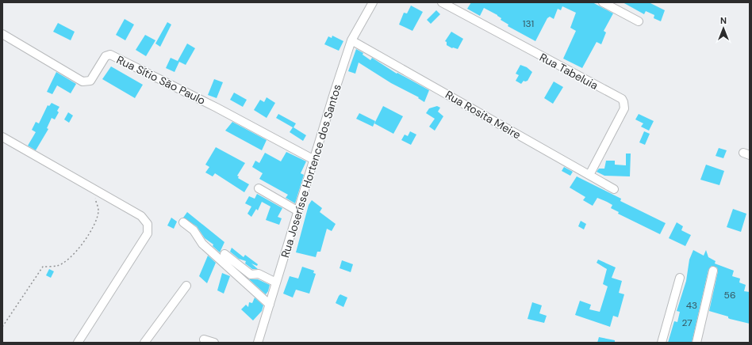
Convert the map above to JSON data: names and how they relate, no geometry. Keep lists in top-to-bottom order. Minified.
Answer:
{"streets":{"street":["Rua Tabeluia","Rua Sítio São Paulo","Rua Rosita Meire","Rua Joserísse Hortence dos Santos"]},"crossings":[["Rua Tabeluia","Rua Rosita Meire"],["Rua Sítio São Paulo","Rua Joserísse Hortence dos Santos"],["Rua Rosita Meire","Rua Joserísse Hortence dos Santos"]],"house_numbers":["131","56","43","27"],"north":"top"}
